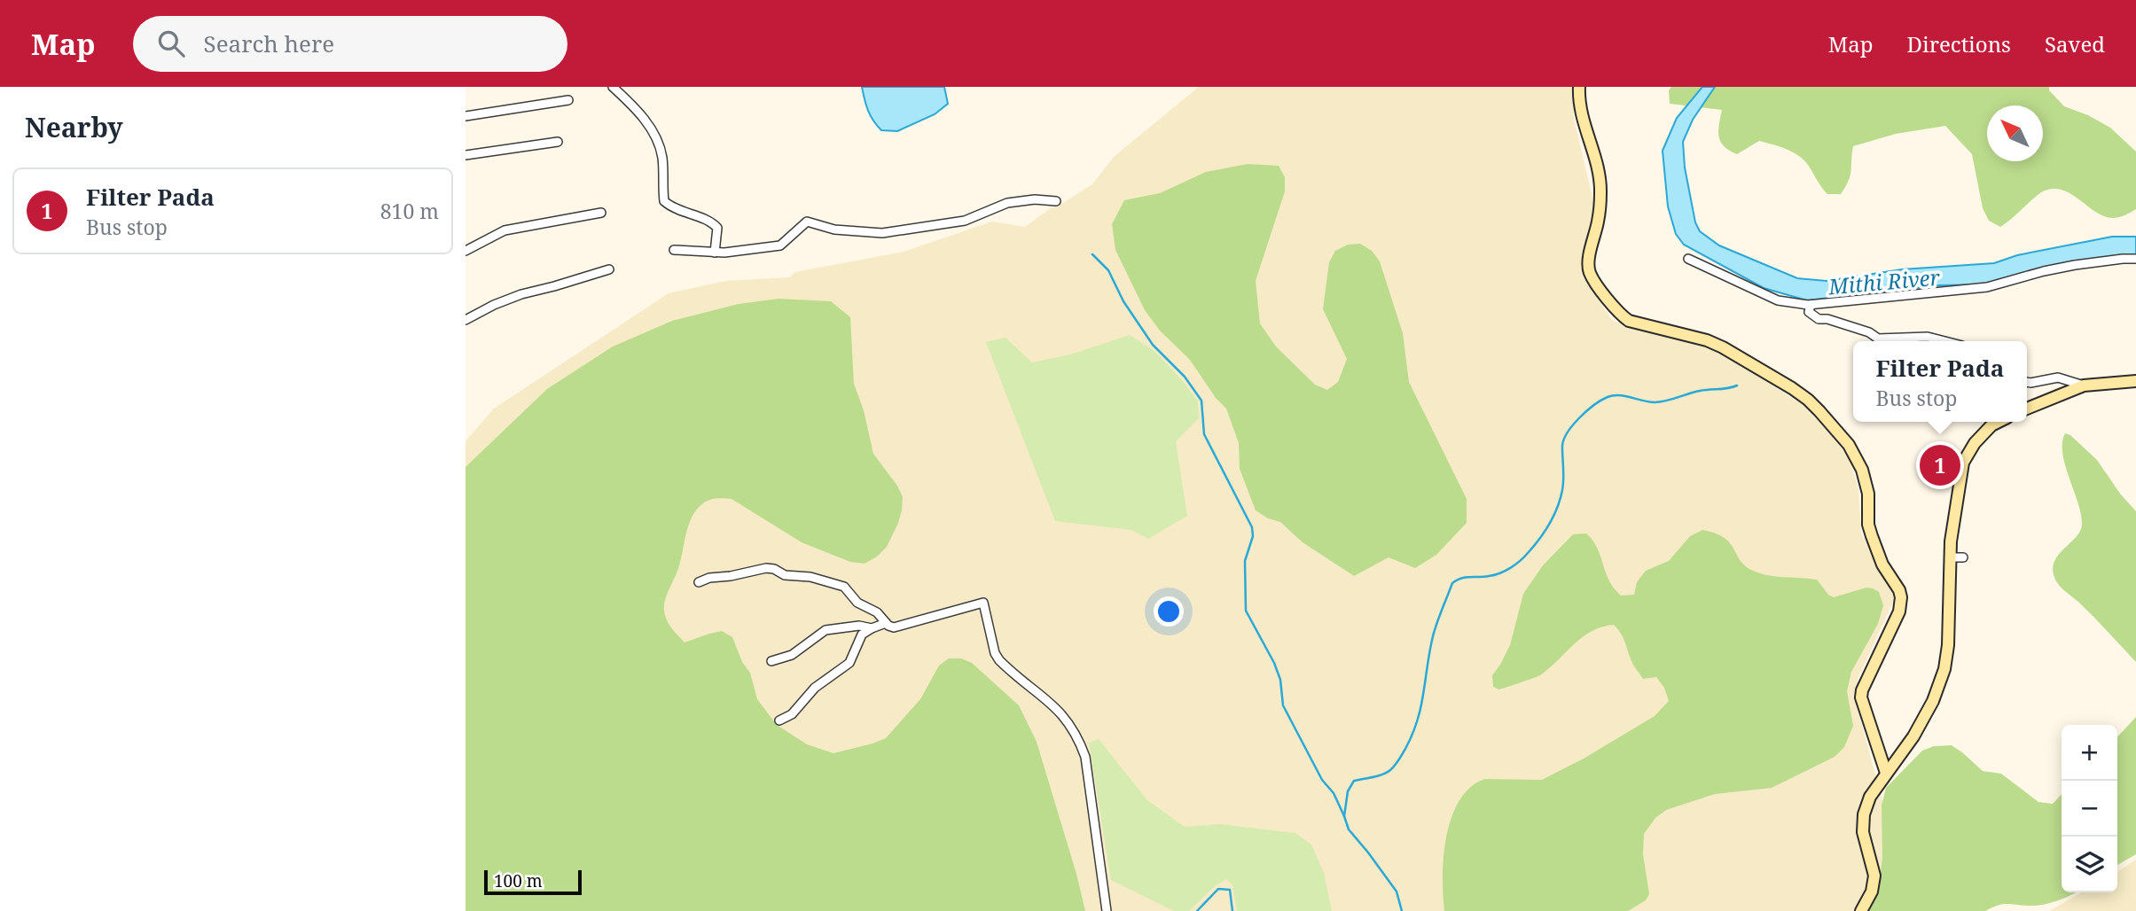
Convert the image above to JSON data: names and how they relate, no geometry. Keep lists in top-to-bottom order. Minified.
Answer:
{"water":["Mithi River"],"scale_bar":"100 m","north":"top left","page":{"header":"Map","search":"Search here","nav":["Map","Directions","Saved"],"heading":"Nearby","list":[{"mark":"1","name":"Filter Pada","note":"Bus stop","value":"810 m"}],"popup":["Filter Pada","Bus stop"],"pins":"1","map_buttons":["+","−"],"scale":"100 m"}}
